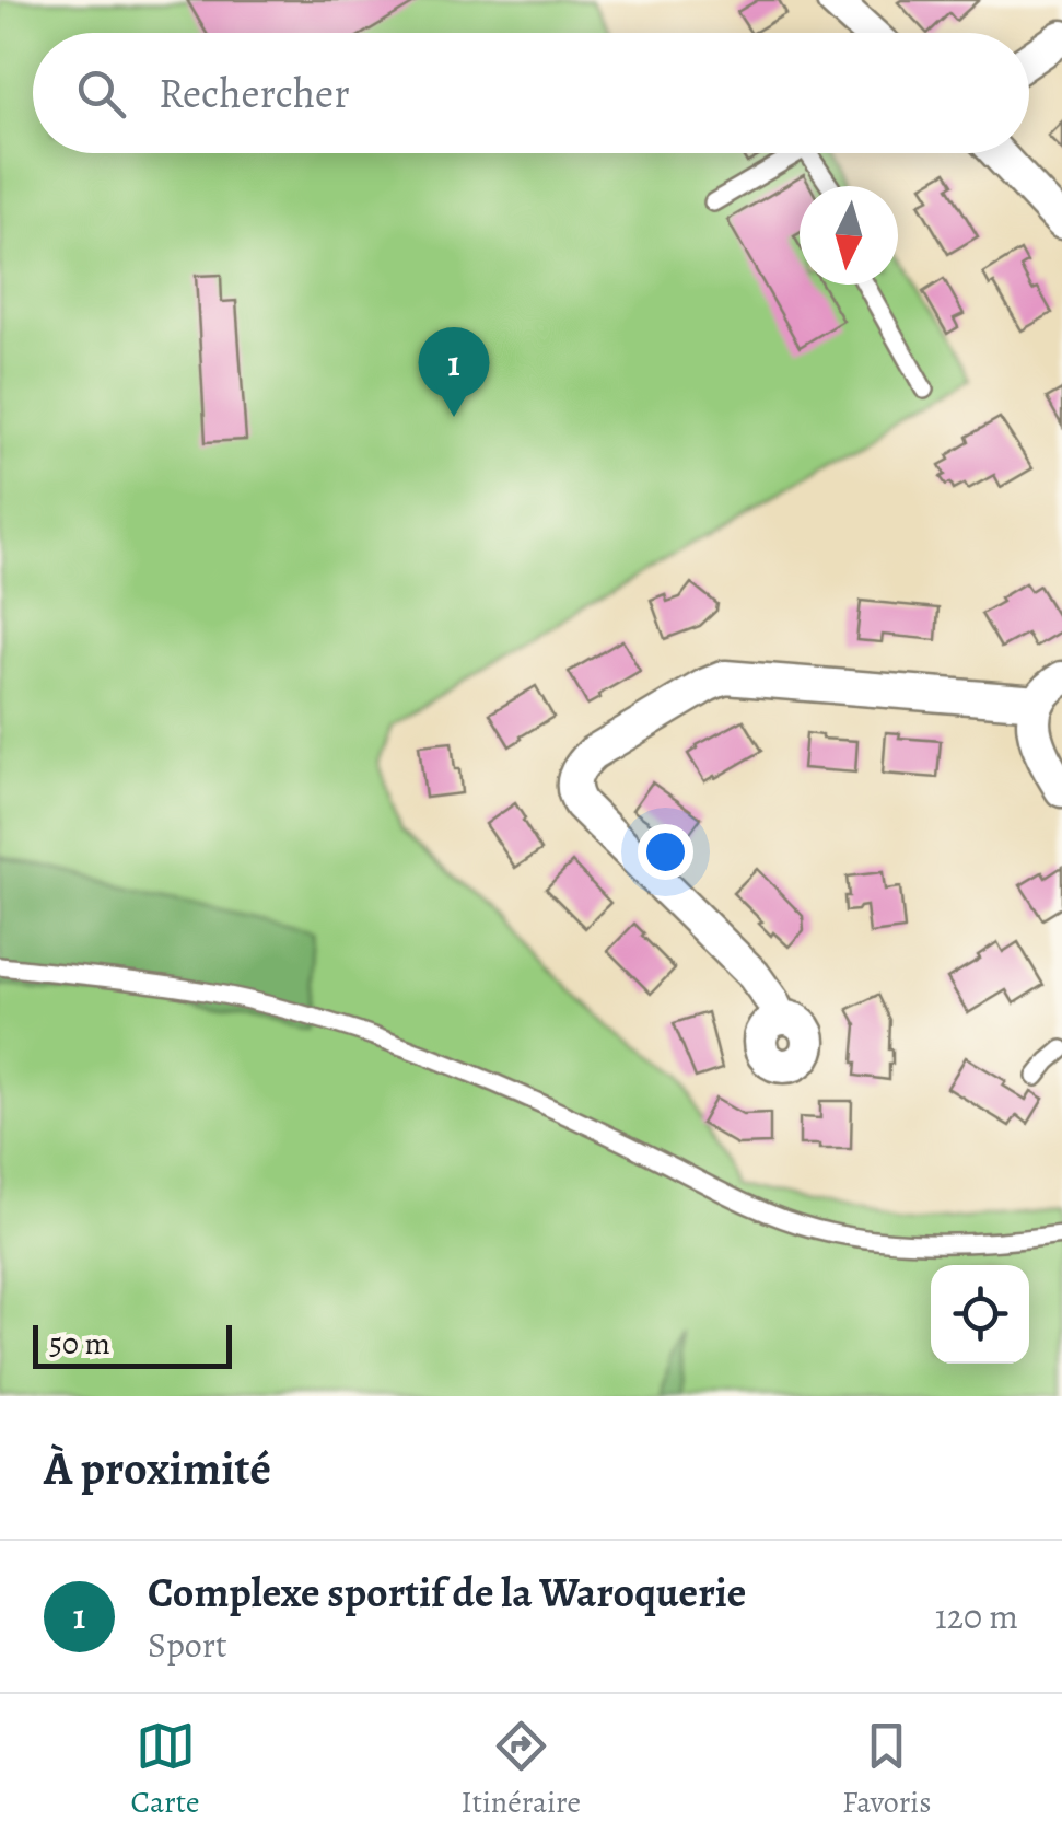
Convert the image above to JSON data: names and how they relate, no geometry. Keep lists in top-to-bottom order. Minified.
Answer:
{"scale_bar":"50 m","north":"bottom","page":{"search":"Rechercher","pins":"1","scale":"50 m","heading":"À proximité","list":[{"mark":"1","name":"Complexe sportif de la Waroquerie","note":"Sport","value":"120 m"}],"nav":["Carte","Itinéraire","Favoris"]}}
